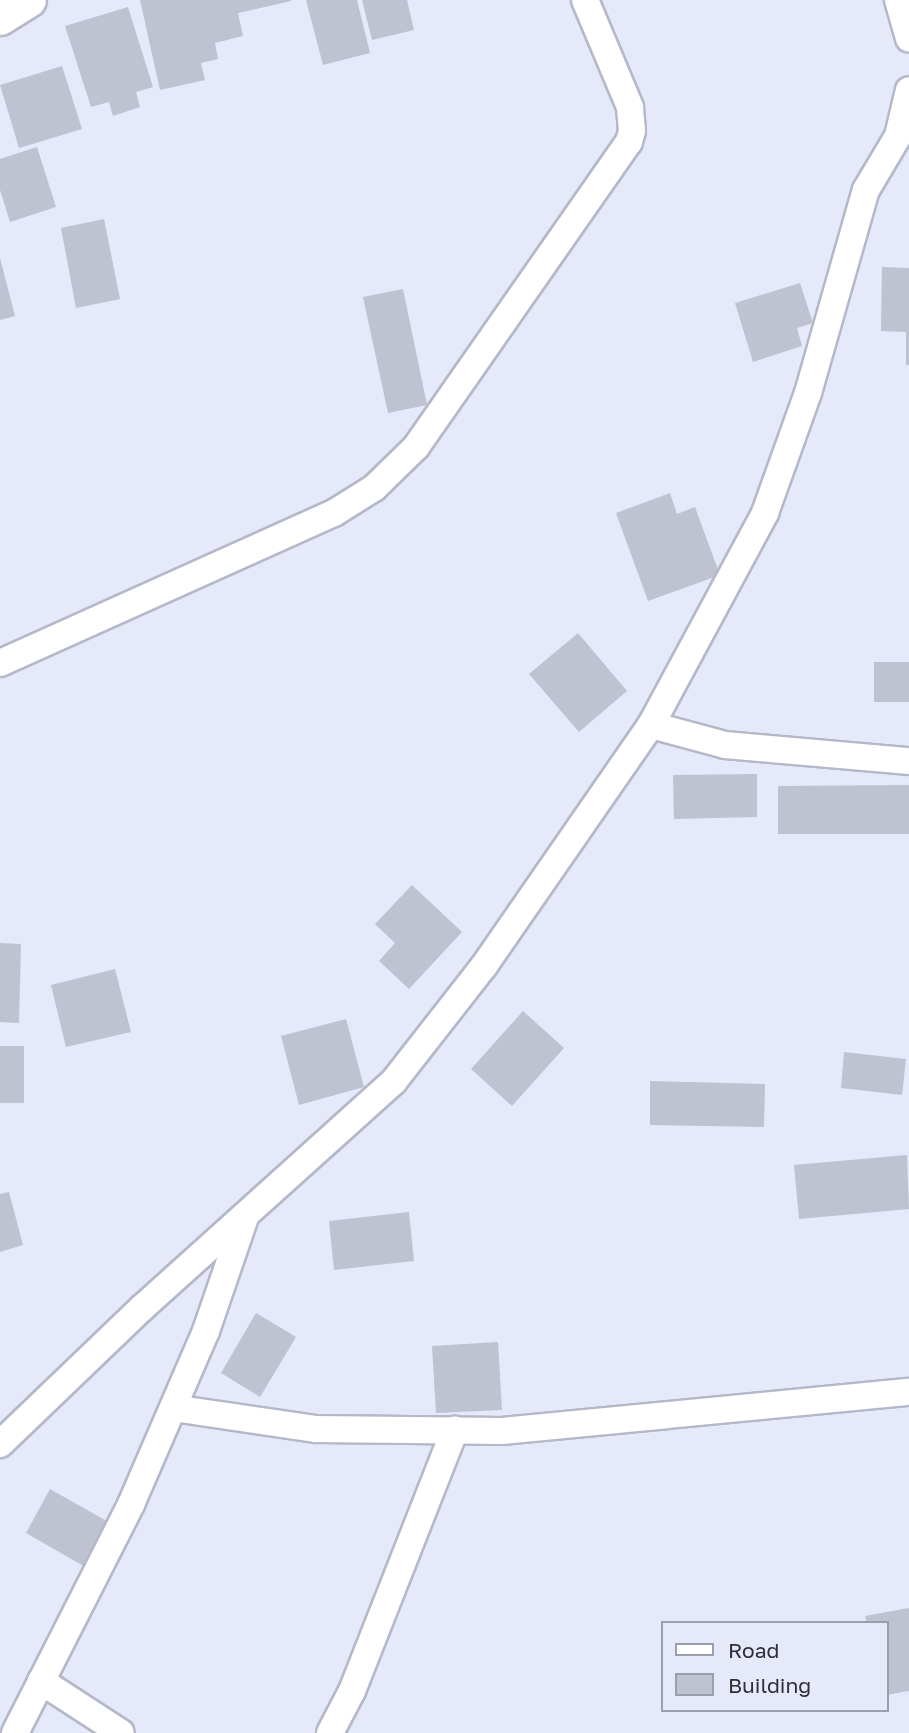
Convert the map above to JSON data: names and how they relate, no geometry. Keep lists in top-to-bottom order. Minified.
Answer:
{"legend":["Road","Building"]}
